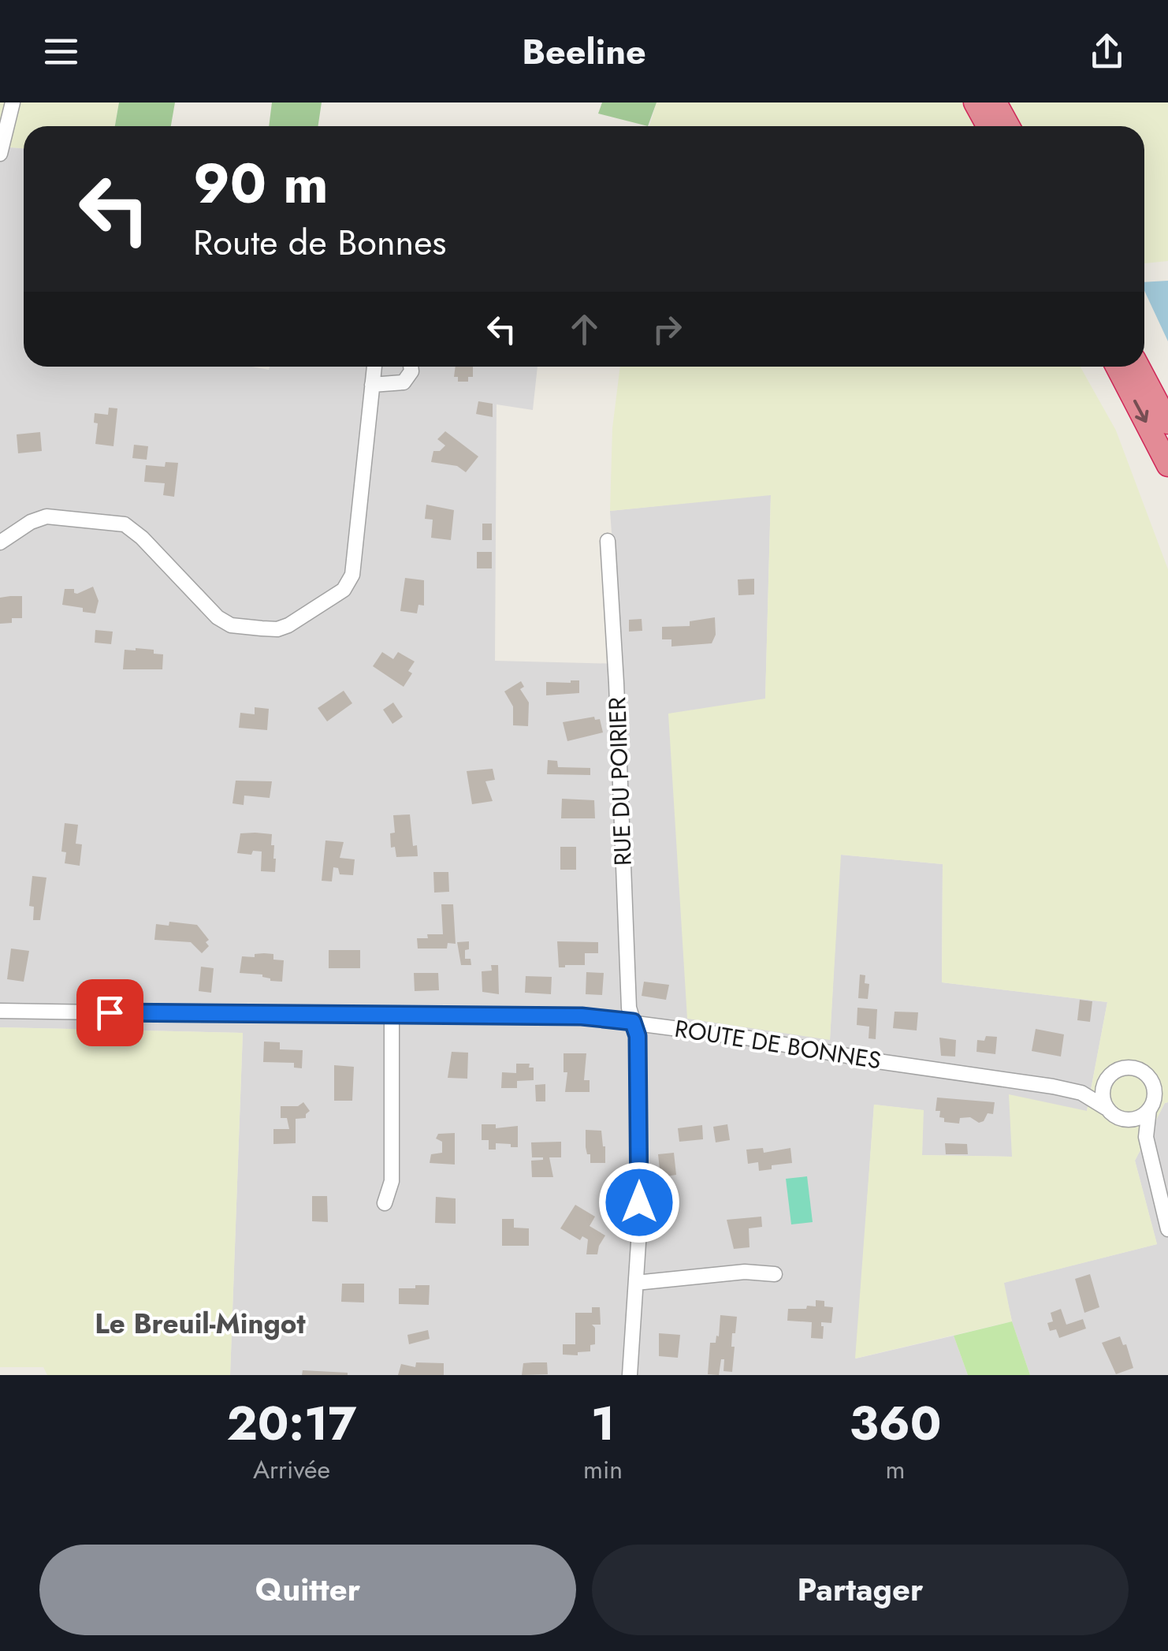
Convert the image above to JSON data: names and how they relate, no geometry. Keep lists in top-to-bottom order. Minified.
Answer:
{"streets":{"street":["RUE DU POIRIER","ROUTE DE BONNES"]},"crossings":[["RUE DU POIRIER","ROUTE DE BONNES"]],"districts":["Le Breuil-Mingot"],"page":{"header":"Beeline","turn":["90 m","Route de Bonnes"],"eta":["20:17","Arrivée","1","min","360","m"],"buttons":["Quitter","Partager"]}}
